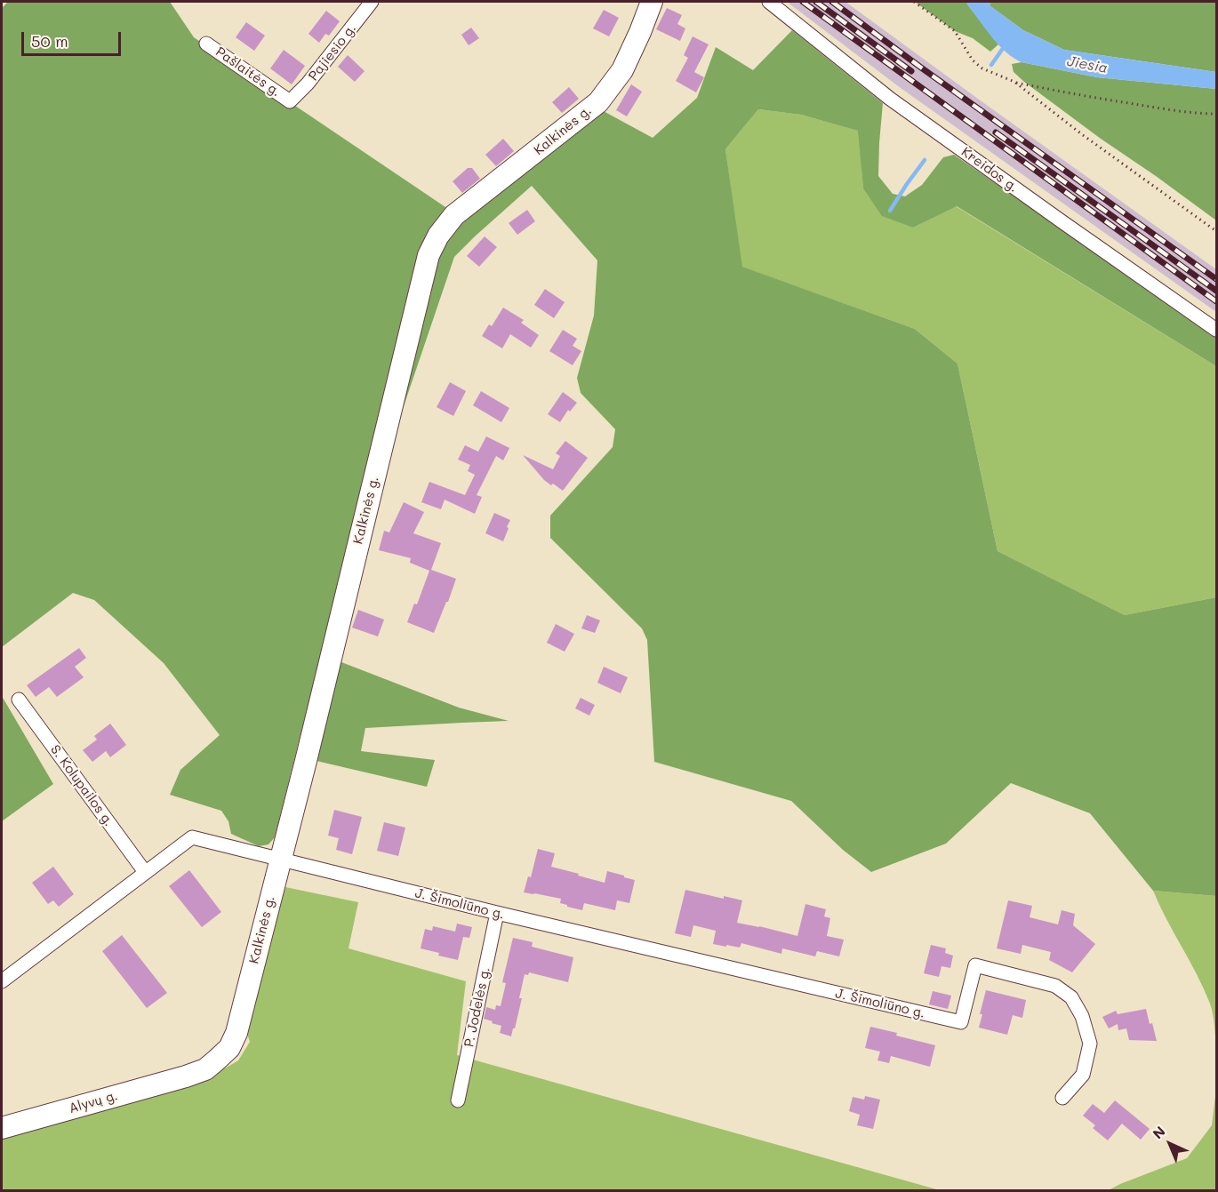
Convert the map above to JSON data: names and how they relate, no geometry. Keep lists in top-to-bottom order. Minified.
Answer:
{"streets":{"main road":["Kalkinės g.","Alyvų g."],"street":["Pajiesio g.","Pašlaitės g.","Kreidos g.","S. Kolupailos g.","J. Šimoliūno g.","P. Jodelės g."]},"crossings":[["Pajiesio g.","Pašlaitės g."],["Kalkinės g.","J. Šimoliūno g."],["Kalkinės g.","Alyvų g."],["S. Kolupailos g.","J. Šimoliūno g."],["J. Šimoliūno g.","P. Jodelės g."]],"water":["Jiesia"],"scale_bar":"50 m","north":"top left"}
